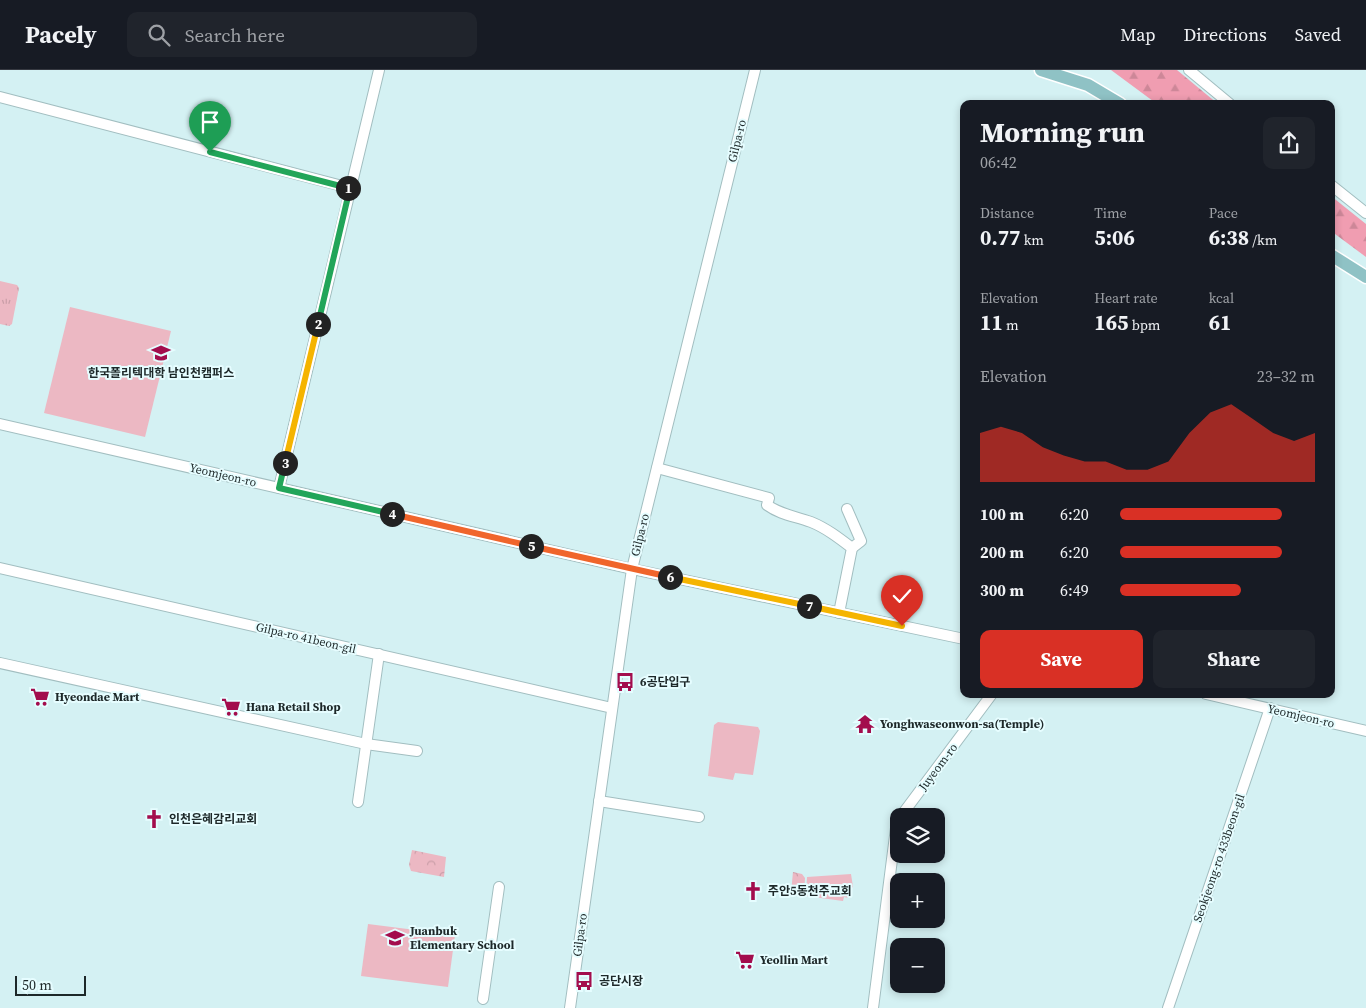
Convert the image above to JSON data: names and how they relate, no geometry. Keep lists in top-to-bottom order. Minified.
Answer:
{"streets":{"street":["Gilpa-ro","Yeomjeon-ro","Gilpa-ro 41beon-gil","Juyeom-ro","Seokjeong-ro 433beon-gil"]},"crossings":[["Gilpa-ro","Yeomjeon-ro"],["Gilpa-ro","Gilpa-ro 41beon-gil"],["Yeomjeon-ro","Seokjeong-ro 433beon-gil"]],"places":{"school or university":["한국폴리텍대학 남인천캠퍼스","Juanbuk Elementary School"],"bus stop":["6공단입구","공단시장"],"supermarket":["Hyeondae Mart","Hana Retail Shop","Yeollin Mart"],"temple":["Yonghwaseonwon-sa(Temple)"],"church":["인천은혜감리교회","주안5동천주교회"]},"scale_bar":"50 m","page":{"header":"Pacely","search":"Search here","nav":["Map","Directions","Saved"],"heading":["Morning run","06:42"],"pins":["1","2","3","4","5","6","7"],"stats":[["Distance","0.77 km"],["Time","5:06"],["Pace","6:38 /km"],["Elevation","11 m"],["Heart rate","165 bpm"],["kcal","61"]],"chart":["Elevation","23–32 m"],"list":[{"name":"100 m","note":"6:20"},{"name":"200 m","note":"6:20"},{"name":"300 m","note":"6:49"}],"buttons":["Save","Share"],"map_buttons":["+","−"],"scale":"50 m"}}
